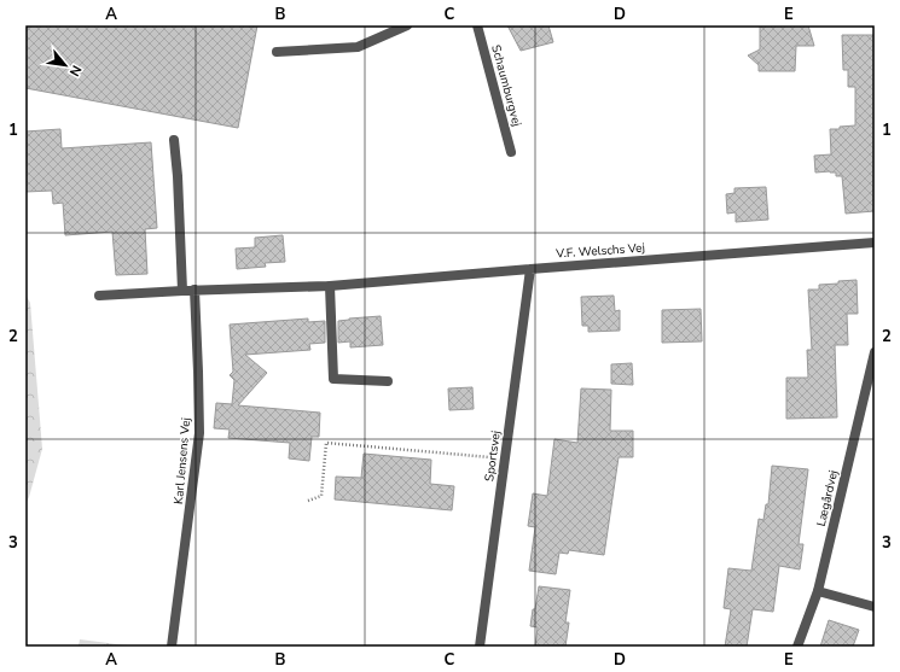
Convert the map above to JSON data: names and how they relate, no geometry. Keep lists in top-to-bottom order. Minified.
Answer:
{"streets":{"street":["Schaumburgvej","V.F. Welschs Vej","Sportsvej","Karl Jensens Vej","Lægårdvej"]},"crossings":[["V.F. Welschs Vej","Sportsvej"],["V.F. Welschs Vej","Karl Jensens Vej"]],"north":"bottom right","grid":{"columns":["A","B","C","D","E"],"rows":["1","2","3"]}}
